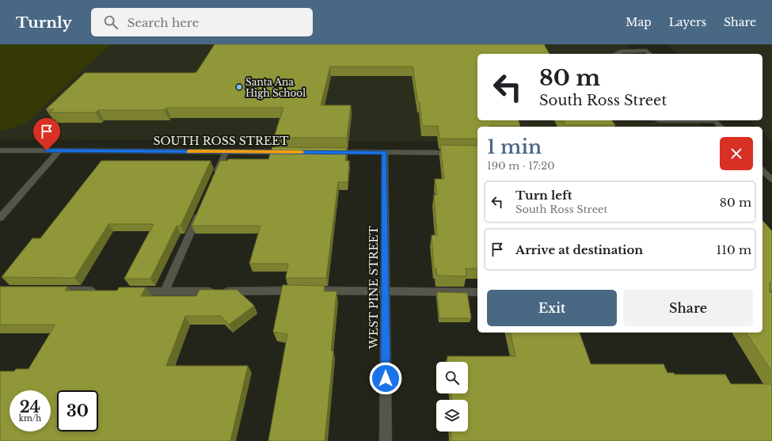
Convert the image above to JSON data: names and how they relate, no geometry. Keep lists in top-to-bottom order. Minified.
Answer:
{"streets":{"street":["SOUTH ROSS STREET","WEST PINE STREET"]},"places":["Santa Ana High School"],"page":{"header":"Turnly","search":"Search here","nav":["Map","Layers","Share"],"turn":["80 m","South Ross Street"],"heading":["1 min","190 m · 17:20"],"list":[{"name":"Turn left","note":"South Ross Street","value":"80 m"},{"name":"Arrive at destination","value":"110 m"}],"buttons":["Exit","Share"],"speed":"24 km/h","limit":"30"}}
